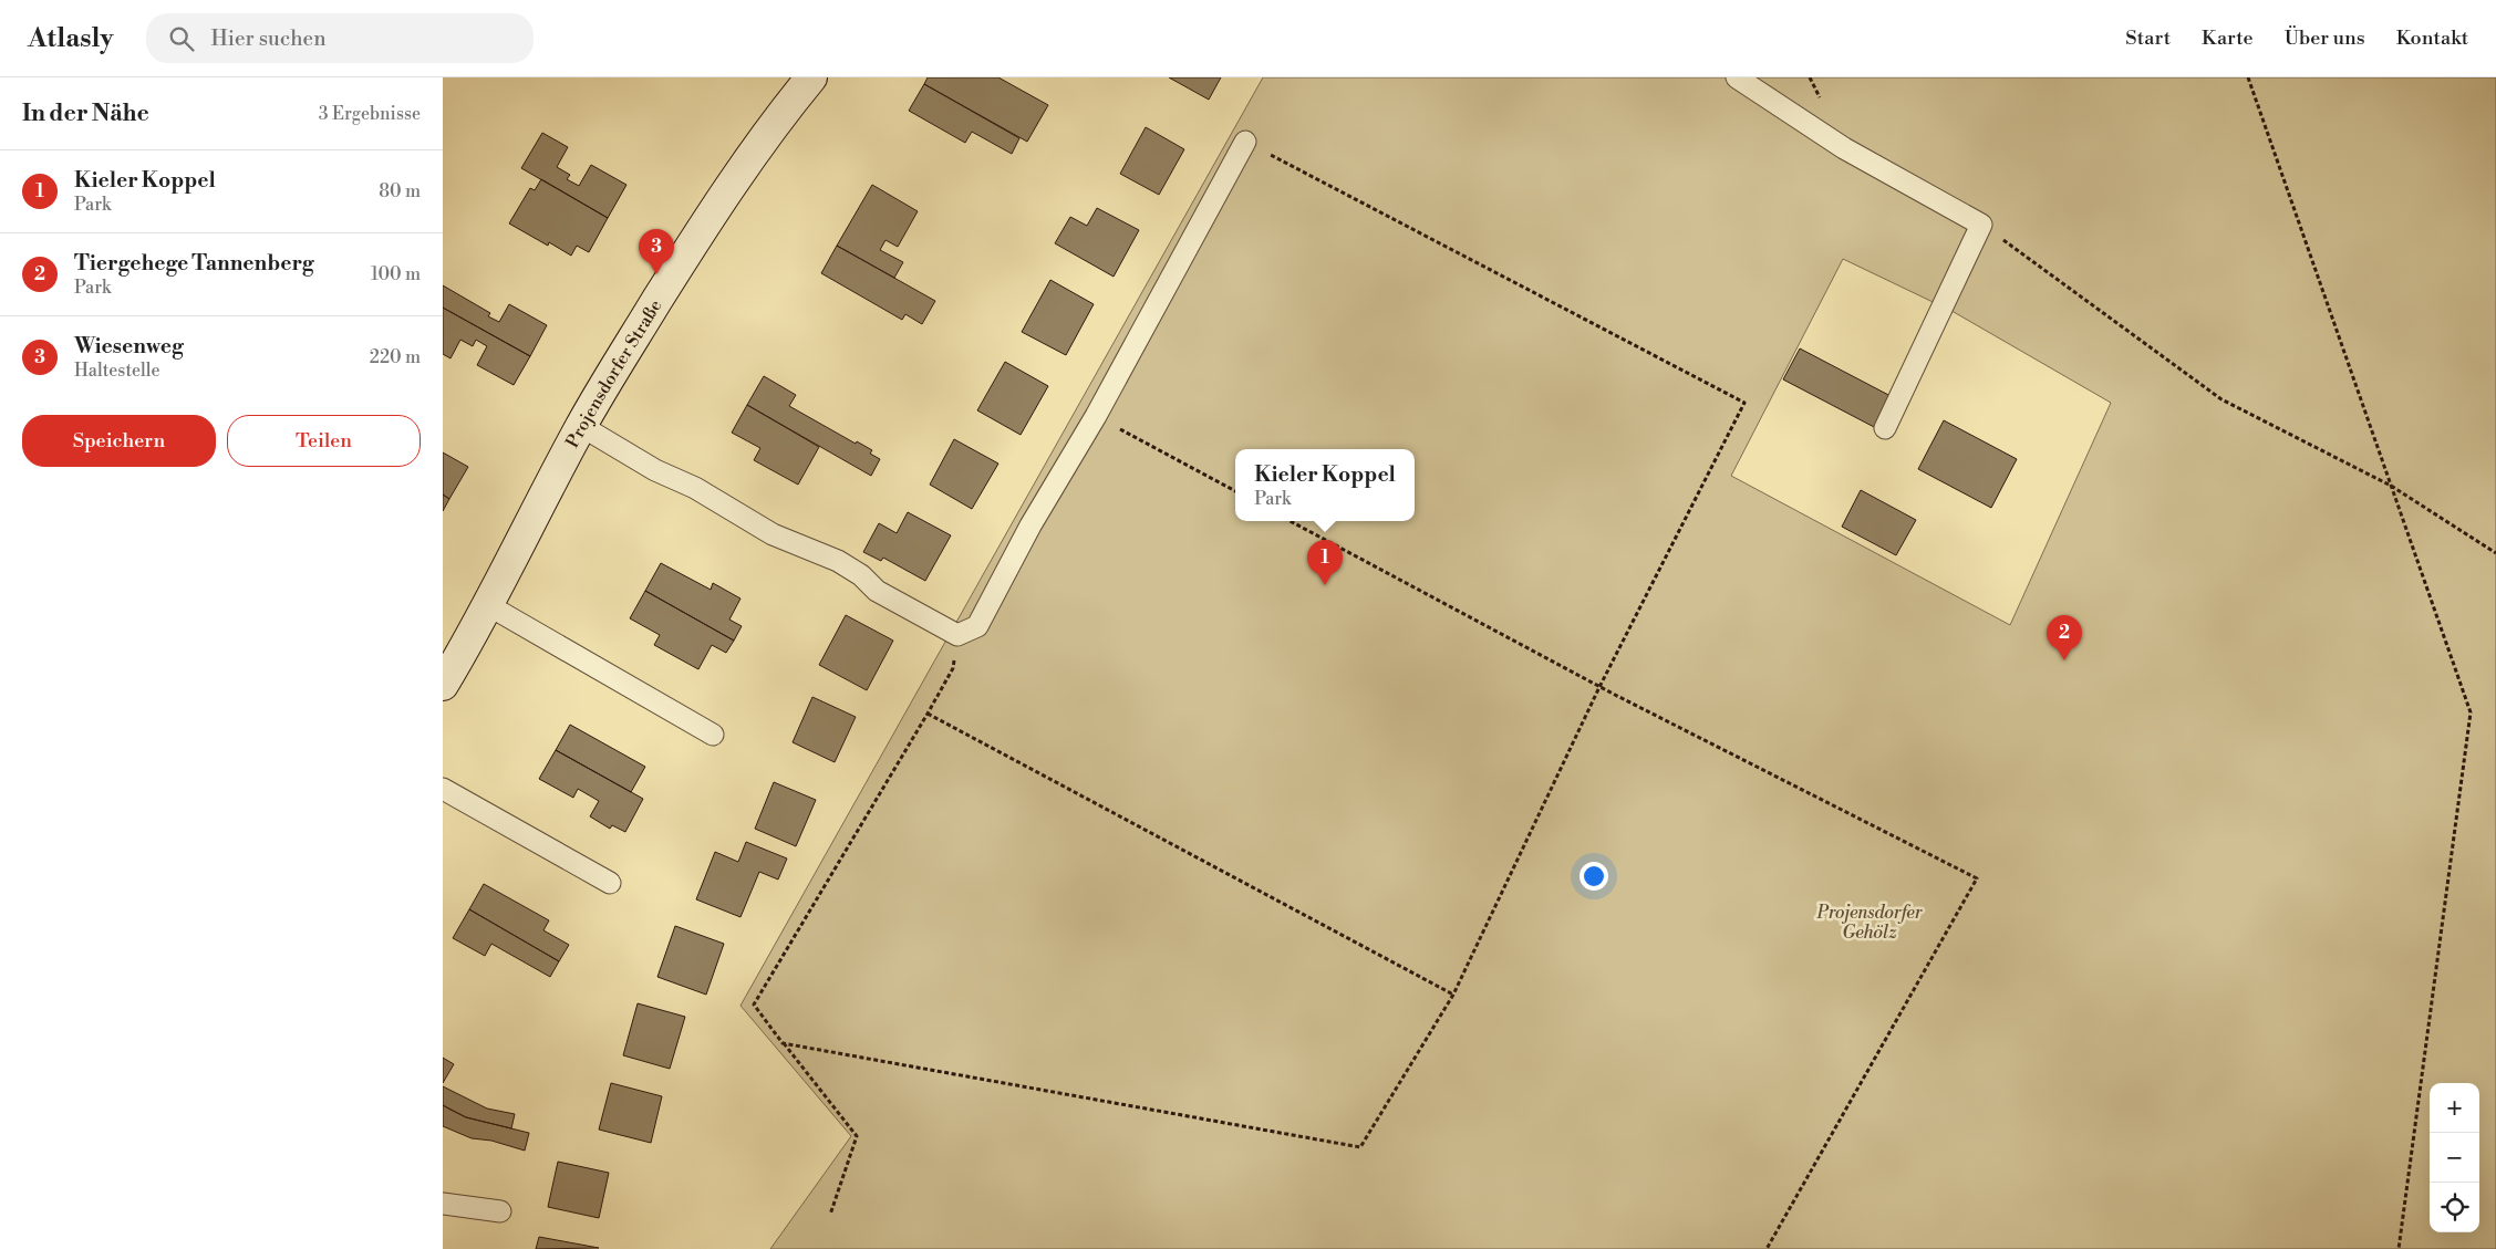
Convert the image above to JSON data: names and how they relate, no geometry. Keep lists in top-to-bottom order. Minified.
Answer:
{"streets":{"street":["Projensdorfer Straße"]},"parks":["Projensdorfer Gehölz"],"page":{"header":"Atlasly","search":"Hier suchen","nav":["Start","Karte","Über uns","Kontakt"],"heading":["In der Nähe","3 Ergebnisse"],"list":[{"mark":"1","name":"Kieler Koppel","note":"Park","value":"80 m"},{"mark":"2","name":"Tiergehege Tannenberg","note":"Park","value":"100 m"},{"mark":"3","name":"Wiesenweg","note":"Haltestelle","value":"220 m"}],"pins":["3","1","2"],"buttons":["Speichern","Teilen"],"popup":["Kieler Koppel","Park"],"map_buttons":["+","−"]}}
